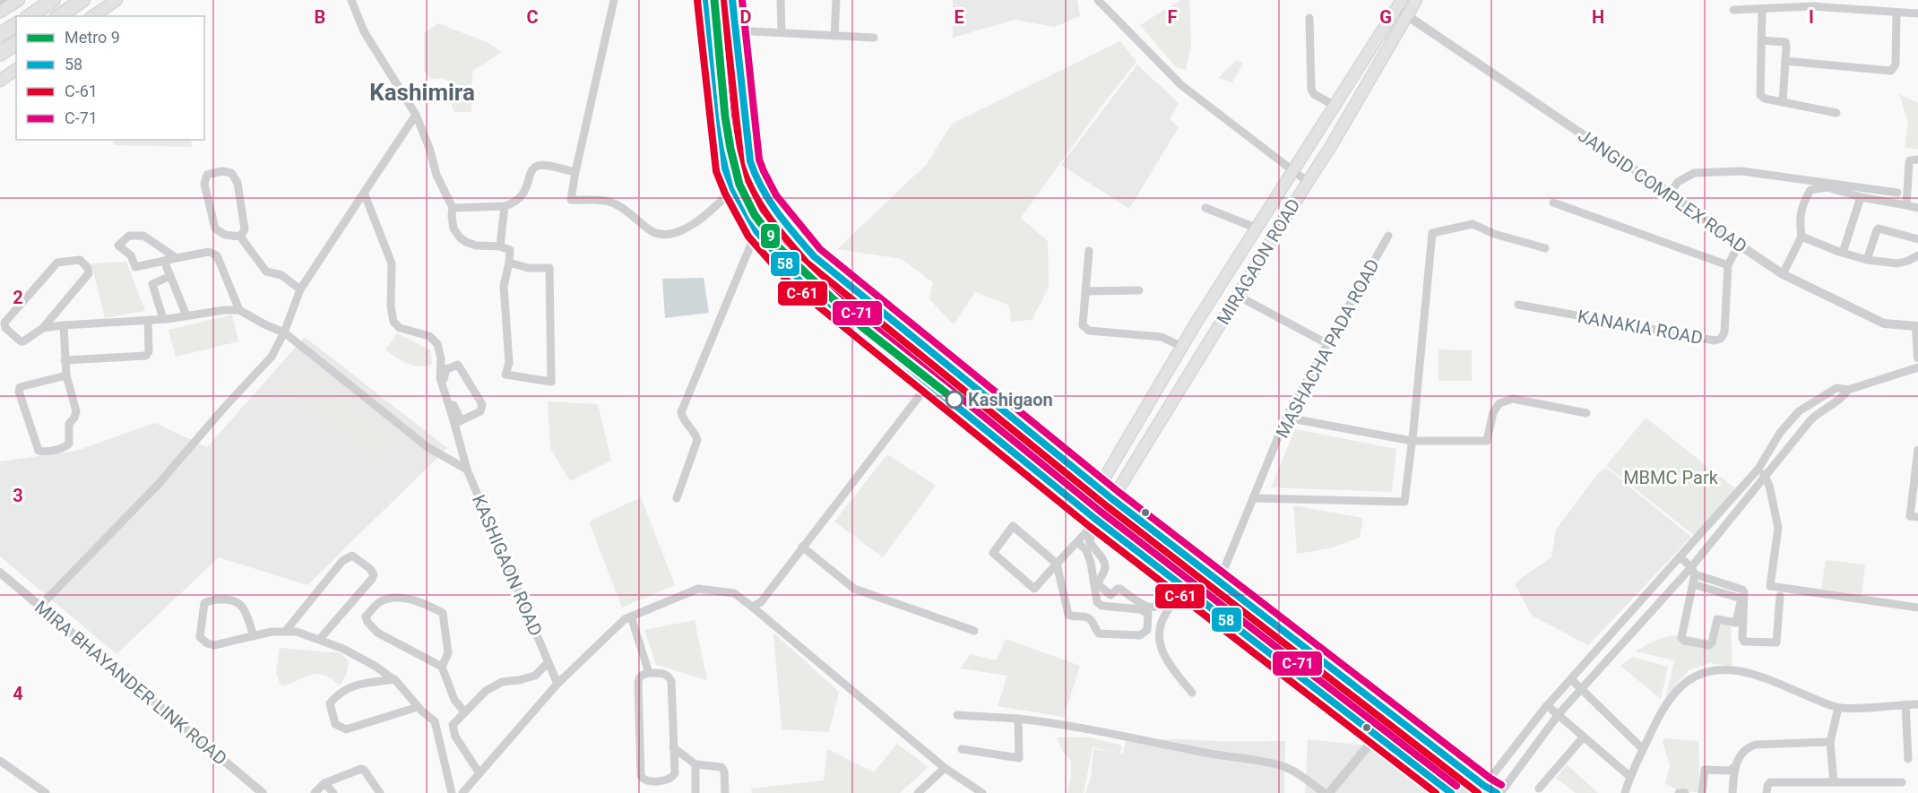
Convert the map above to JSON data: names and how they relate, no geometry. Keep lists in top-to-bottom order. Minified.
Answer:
{"streets":{"main road":["MIRAGAON ROAD"],"street":["JANGID COMPLEX ROAD","KANAKIA ROAD","MASHACHA PADA ROAD","KASHIGAON ROAD","MIRA BHAYANDER LINK ROAD"]},"crossings":[["JANGID COMPLEX ROAD","MIRAGAON ROAD"]],"districts":["Kashimira"],"parks":["MBMC Park"],"places":["Kashigaon"],"lines":["metro line 9","transit line 58","transit line C-71","transit line C-61"],"legend":["Metro 9","58","C-61","C-71"],"grid":{"columns":["B","C","D","E","F","G","H","I"],"rows":["2","3","4"]}}
